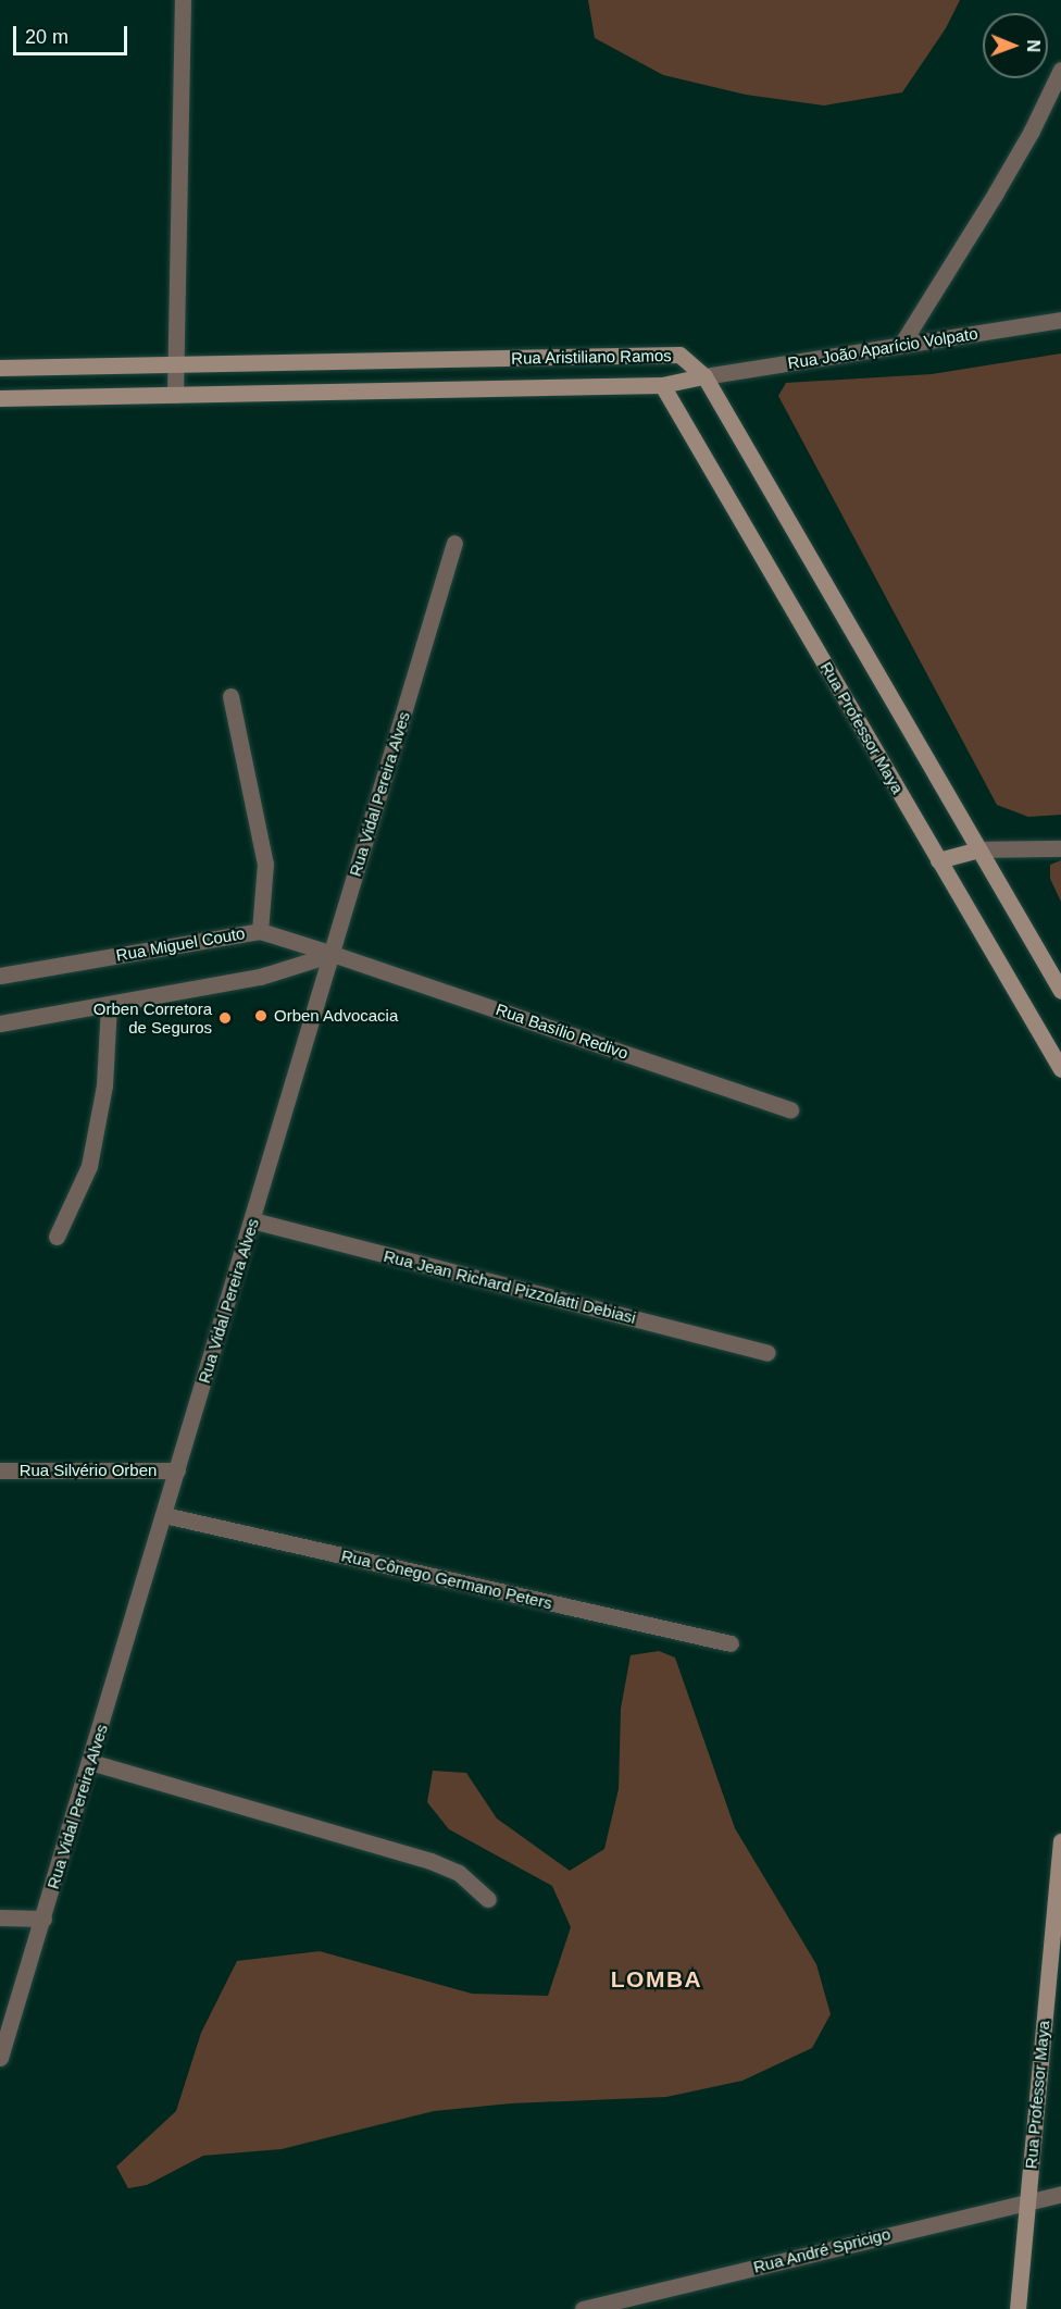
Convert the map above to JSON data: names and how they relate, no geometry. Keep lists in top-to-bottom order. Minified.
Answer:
{"streets":{"main road":["Rua Aristiliano Ramos","Rua Professor Maya"],"street":["Rua João Aparício Volpato","Rua Vidal Pereira Alves","Rua Miguel Couto","Rua Basílio Redivo","Rua Jean Richard Pizzolatti Debiasi","Rua Silvério Orben","Rua Cônego Germano Peters","Rua André Spricigo"]},"crossings":[["Rua João Aparício Volpato","Rua Aristiliano Ramos"],["Rua Aristiliano Ramos","Rua Professor Maya"],["Rua Professor Maya","Rua André Spricigo"],["Rua Vidal Pereira Alves","Rua Miguel Couto"],["Rua Vidal Pereira Alves","Rua Basílio Redivo"],["Rua Vidal Pereira Alves","Rua Jean Richard Pizzolatti Debiasi"],["Rua Vidal Pereira Alves","Rua Silvério Orben"],["Rua Vidal Pereira Alves","Rua Cônego Germano Peters"],["Rua Miguel Couto","Rua Basílio Redivo"]],"districts":["LOMBA"],"places":["Orben Advocacia","Orben Corretora de Seguros"],"scale_bar":"20 m","north":"right"}
